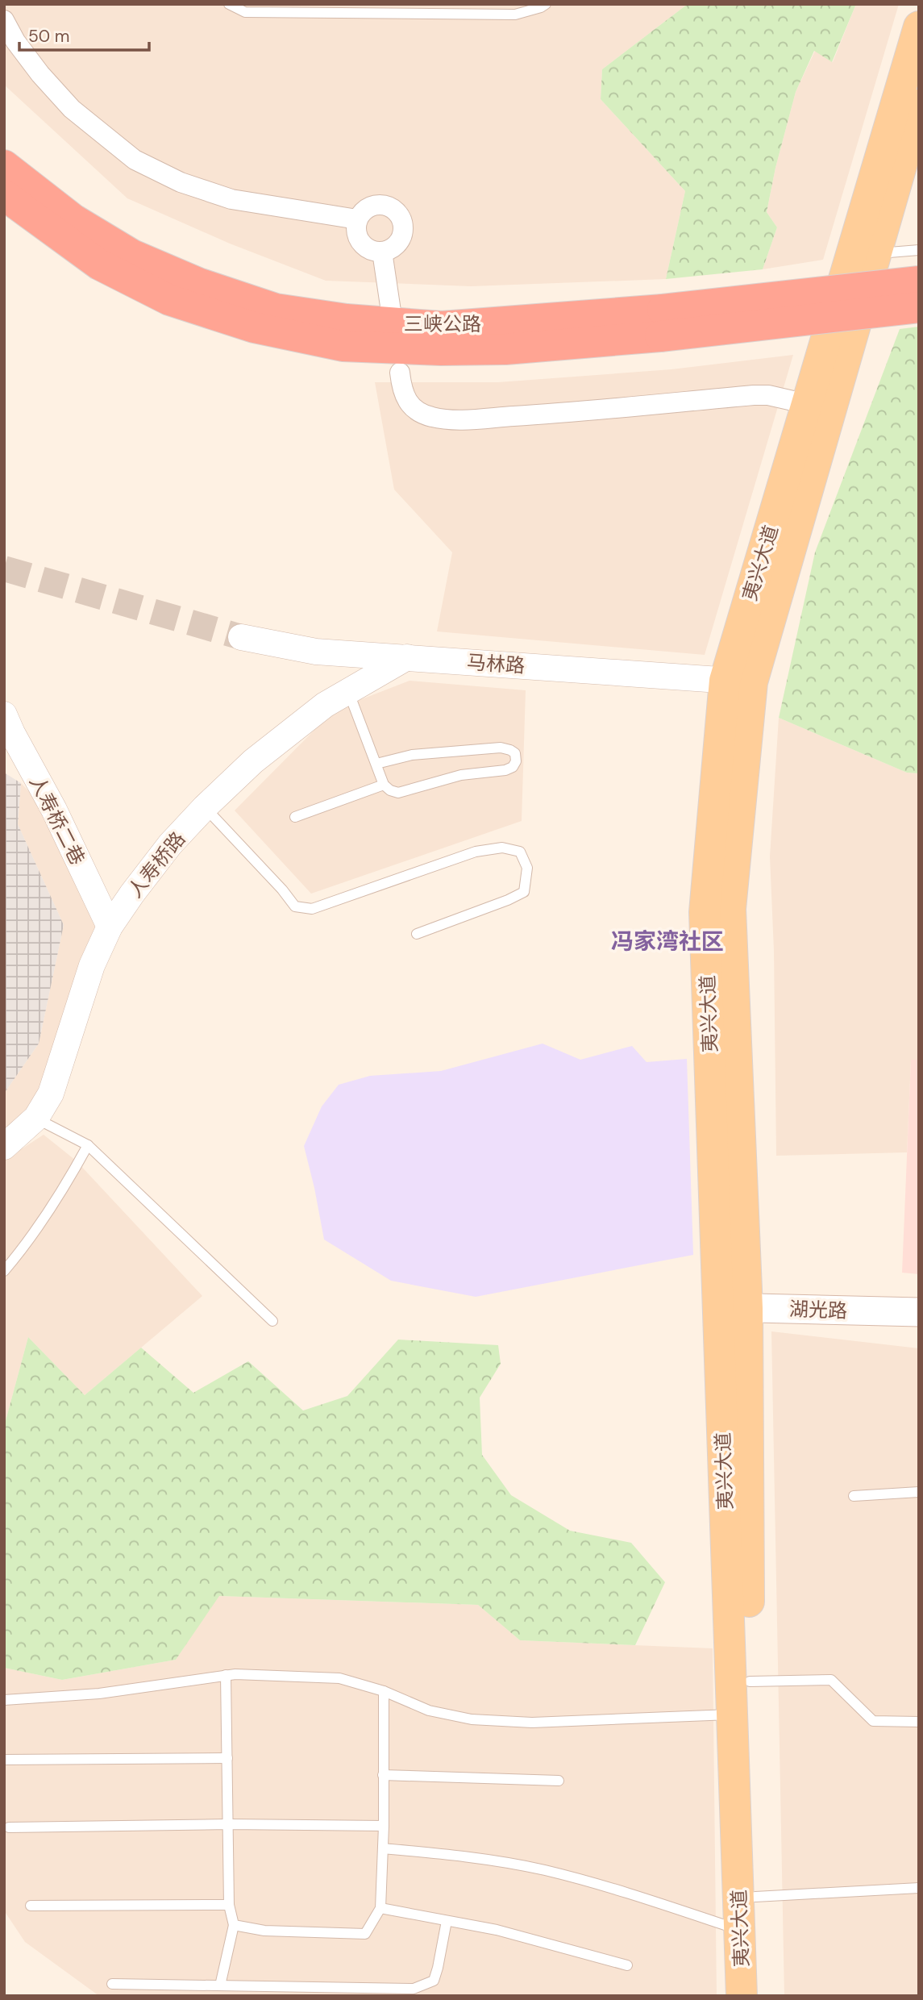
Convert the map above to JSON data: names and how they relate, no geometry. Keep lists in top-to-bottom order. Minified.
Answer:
{"streets":{"highway":["三峡公路"],"main road":["夷兴大道","湖光路"],"street":["马林路","人寿桥二巷","人寿桥路"]},"crossings":[["夷兴大道","马林路"],["夷兴大道","湖光路"],["马林路","人寿桥路"],["人寿桥二巷","人寿桥路"]],"districts":["冯家湾社区"],"scale_bar":"50 m"}
